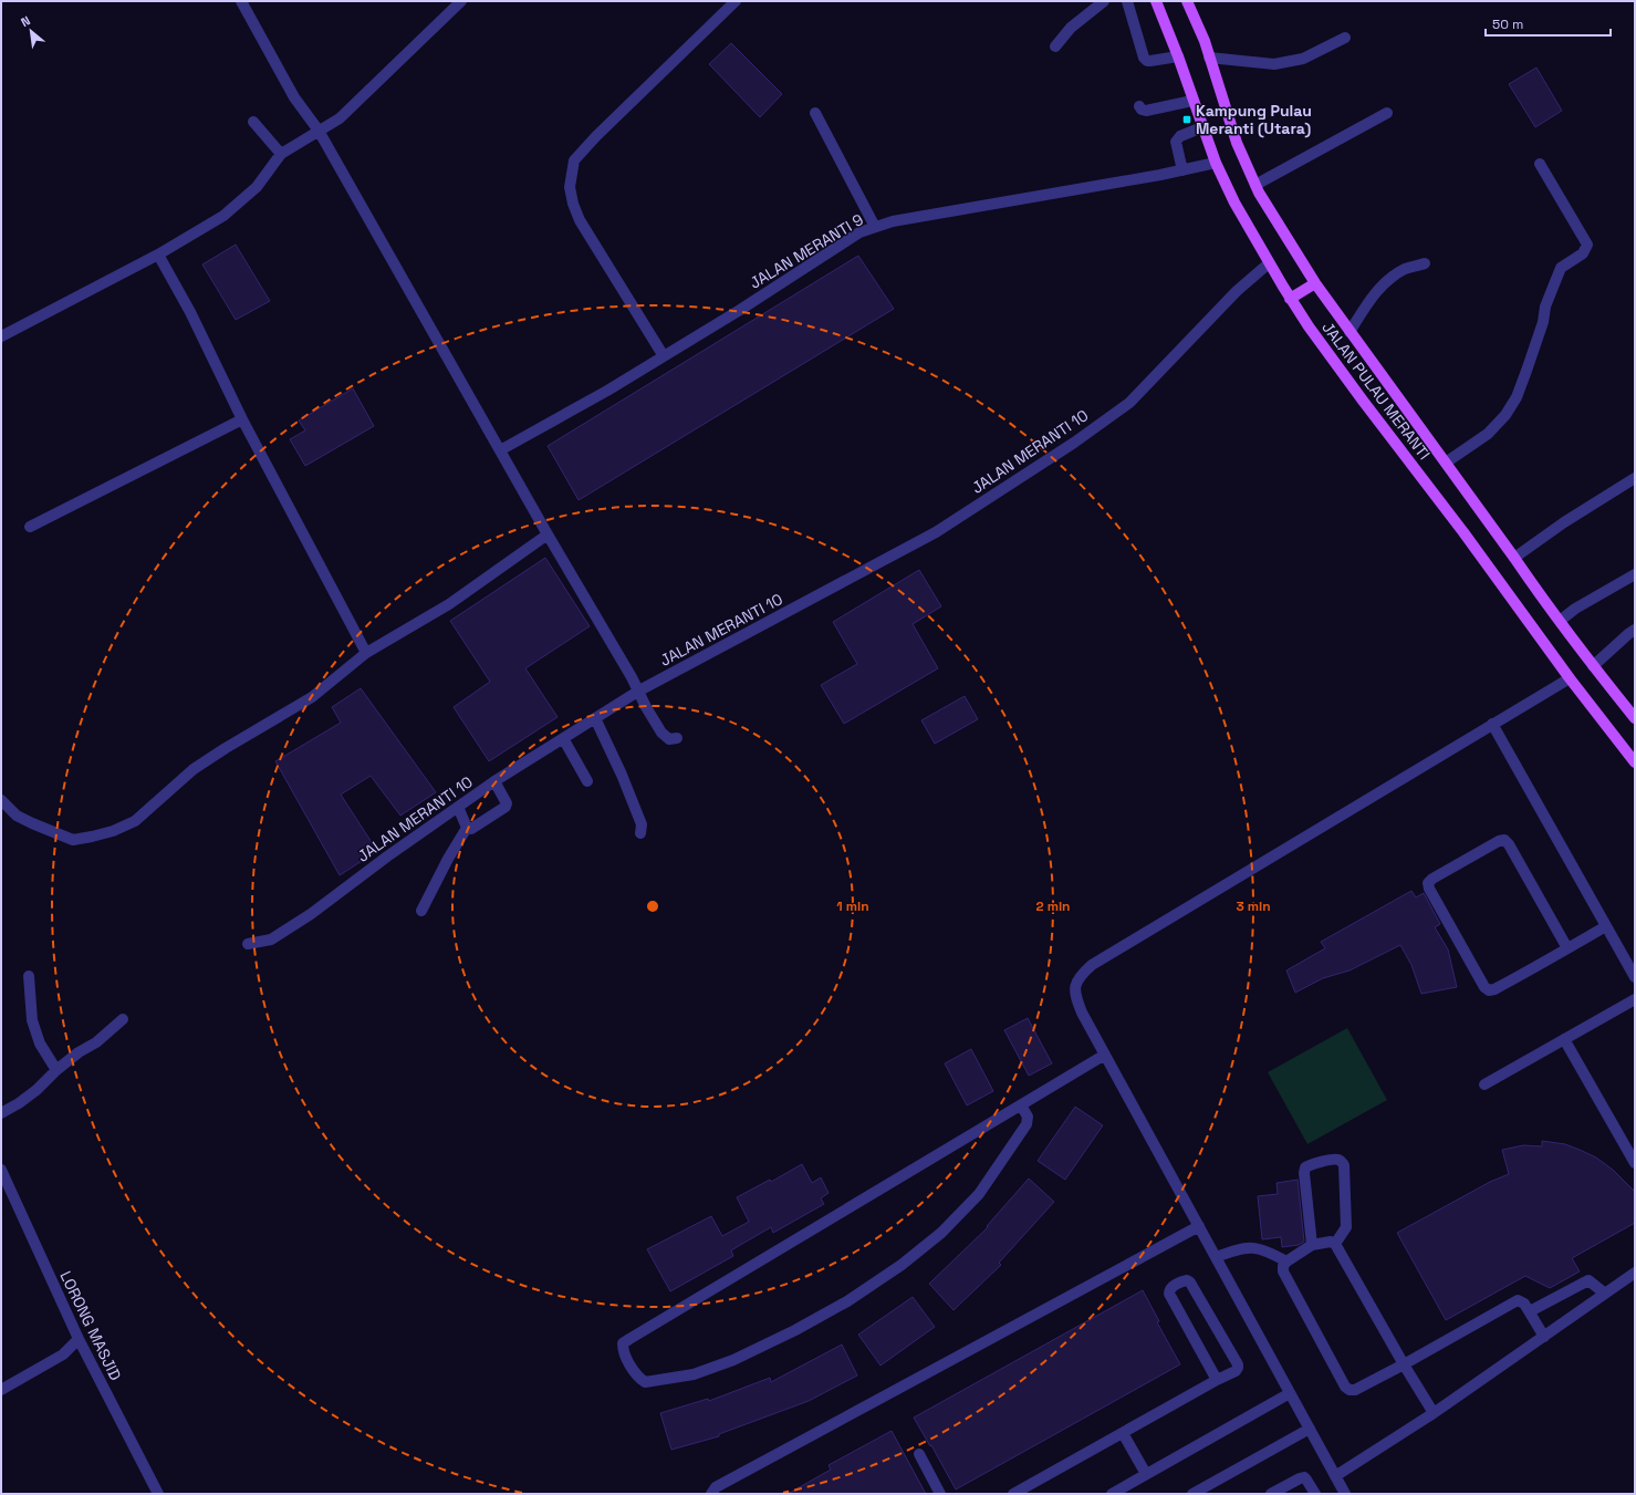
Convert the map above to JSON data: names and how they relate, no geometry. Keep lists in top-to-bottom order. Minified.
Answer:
{"streets":{"main road":["JALAN PULAU MERANTI"],"street":["JALAN MERANTI 9","JALAN MERANTI 10","LORONG MASJID"]},"crossings":[["JALAN MERANTI 9","JALAN PULAU MERANTI"],["JALAN PULAU MERANTI","JALAN MERANTI 10"]],"places":{"transit":["Kampung Pulau Meranti (Utara)"]},"scale_bar":"50 m","north":"top left","rings":["1 min","2 min","3 min"]}
